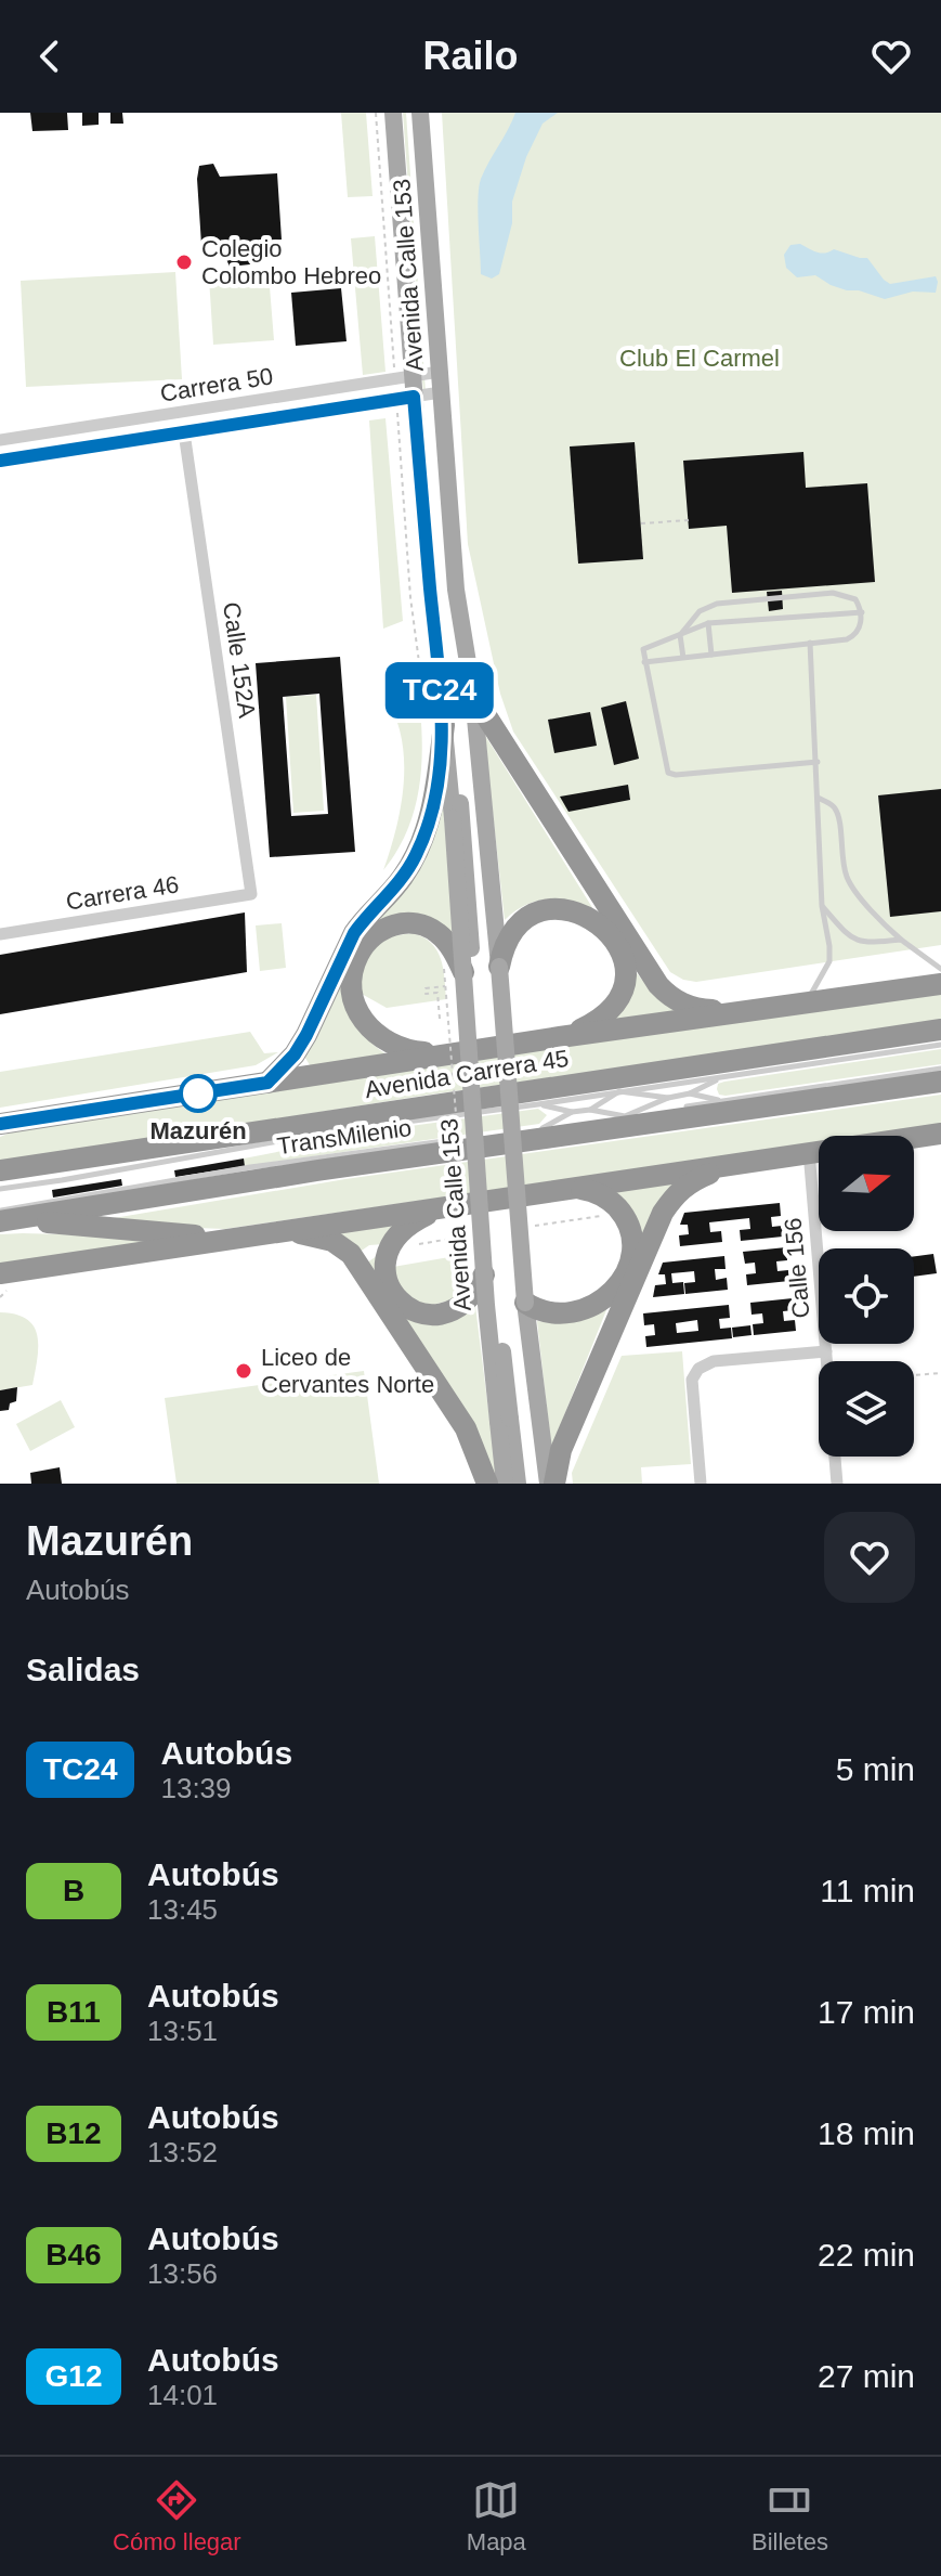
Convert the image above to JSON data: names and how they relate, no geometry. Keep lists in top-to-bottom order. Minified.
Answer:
{"streets":{"highway":["Avenida Carrera 45"],"main road":["Avenida Calle 153"],"street":["Carrera 50","Calle 152A","Carrera 46","Calle 156"],"lane":["TransMilenio"]},"crossings":[["Avenida Calle 153","Carrera 50"],["Carrera 50","Calle 152A"],["Calle 152A","Carrera 46"]],"parks":["Club El Carmel"],"places":["Colegio Colombo Hebreo","Mazurén","Liceo de Cervantes Norte"],"lines":["bus line TC24"],"north":"right","page":{"header":"Railo","on_map":"TC24","heading":[["Mazurén","Autobús"],"Salidas"],"list":[{"mark":"TC24","name":"Autobús","note":"13:39","value":"5 min"},{"mark":"B","name":"Autobús","note":"13:45","value":"11 min"},{"mark":"B11","name":"Autobús","note":"13:51","value":"17 min"},{"mark":"B12","name":"Autobús","note":"13:52","value":"18 min"},{"mark":"B46","name":"Autobús","note":"13:56","value":"22 min"},{"mark":"G12","name":"Autobús","note":"14:01","value":"27 min"}],"tabs":["Cómo llegar","Mapa","Billetes"]}}
